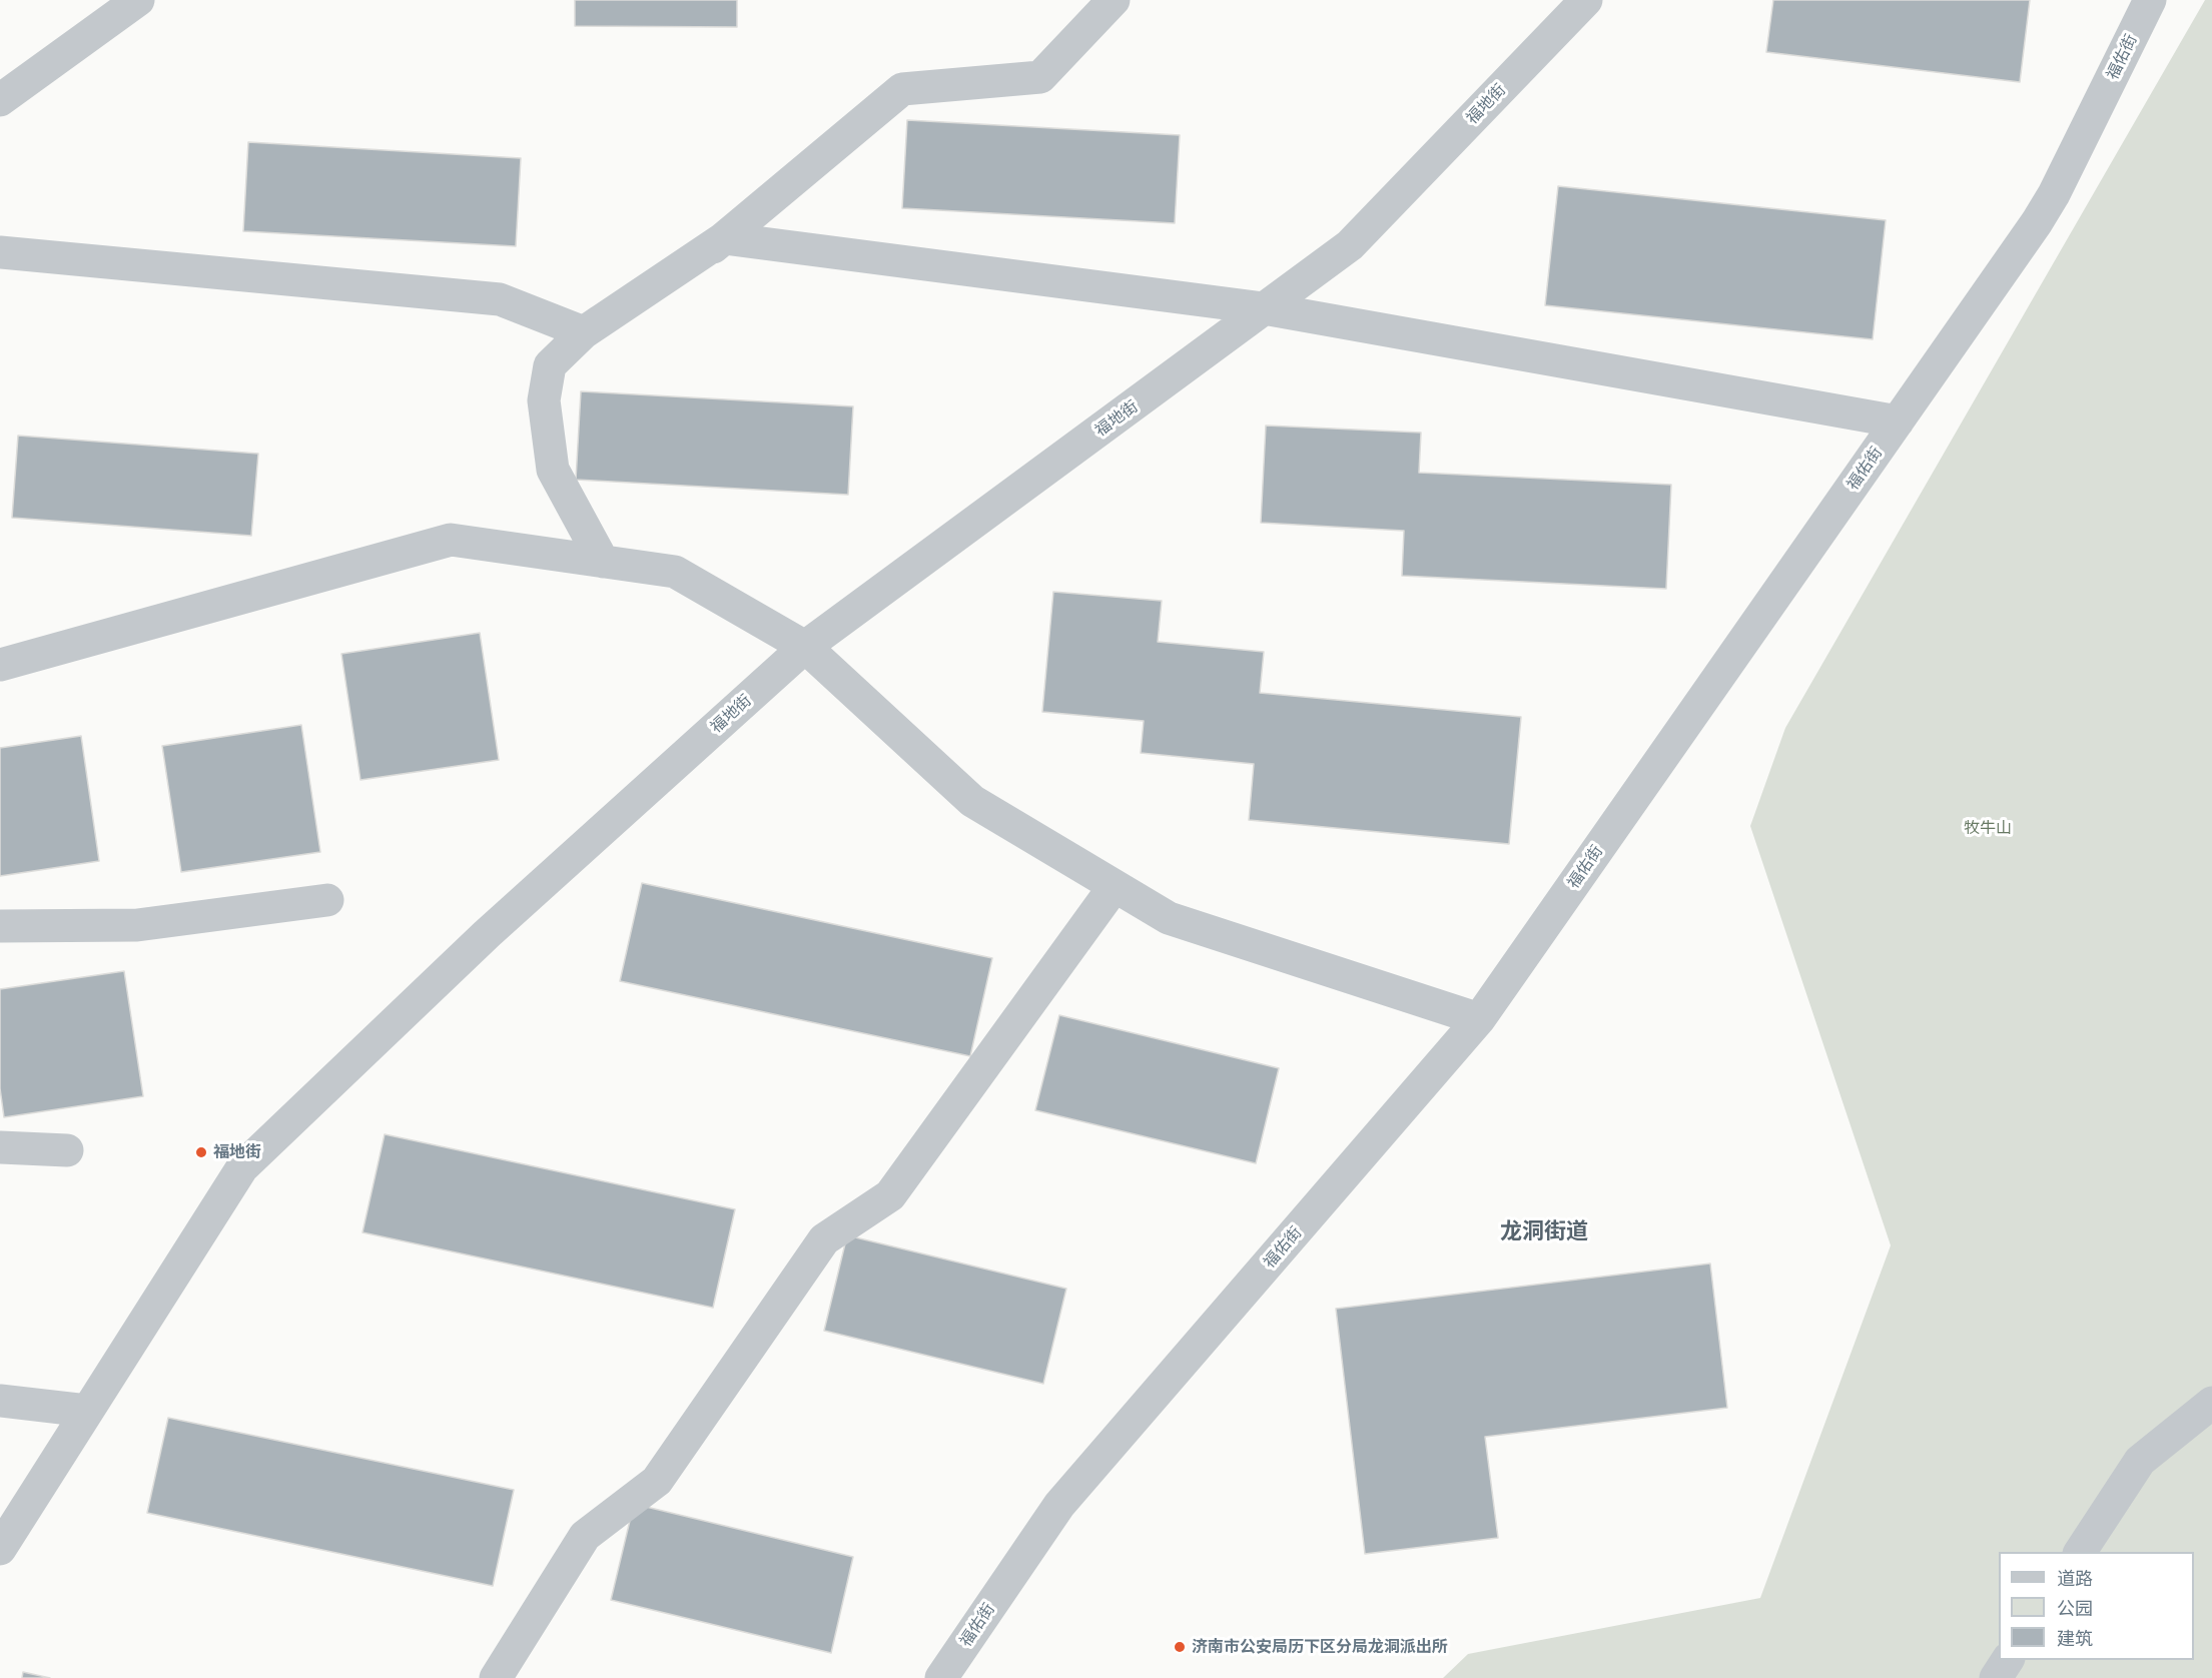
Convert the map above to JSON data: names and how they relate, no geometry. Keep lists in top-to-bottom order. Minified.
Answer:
{"streets":{"street":["福佑街","福地街"]},"districts":["龙洞街道"],"parks":["牧牛山"],"places":["福地街","济南市公安局历下区分局龙洞派出所"],"legend":["道路","公园","建筑"]}
